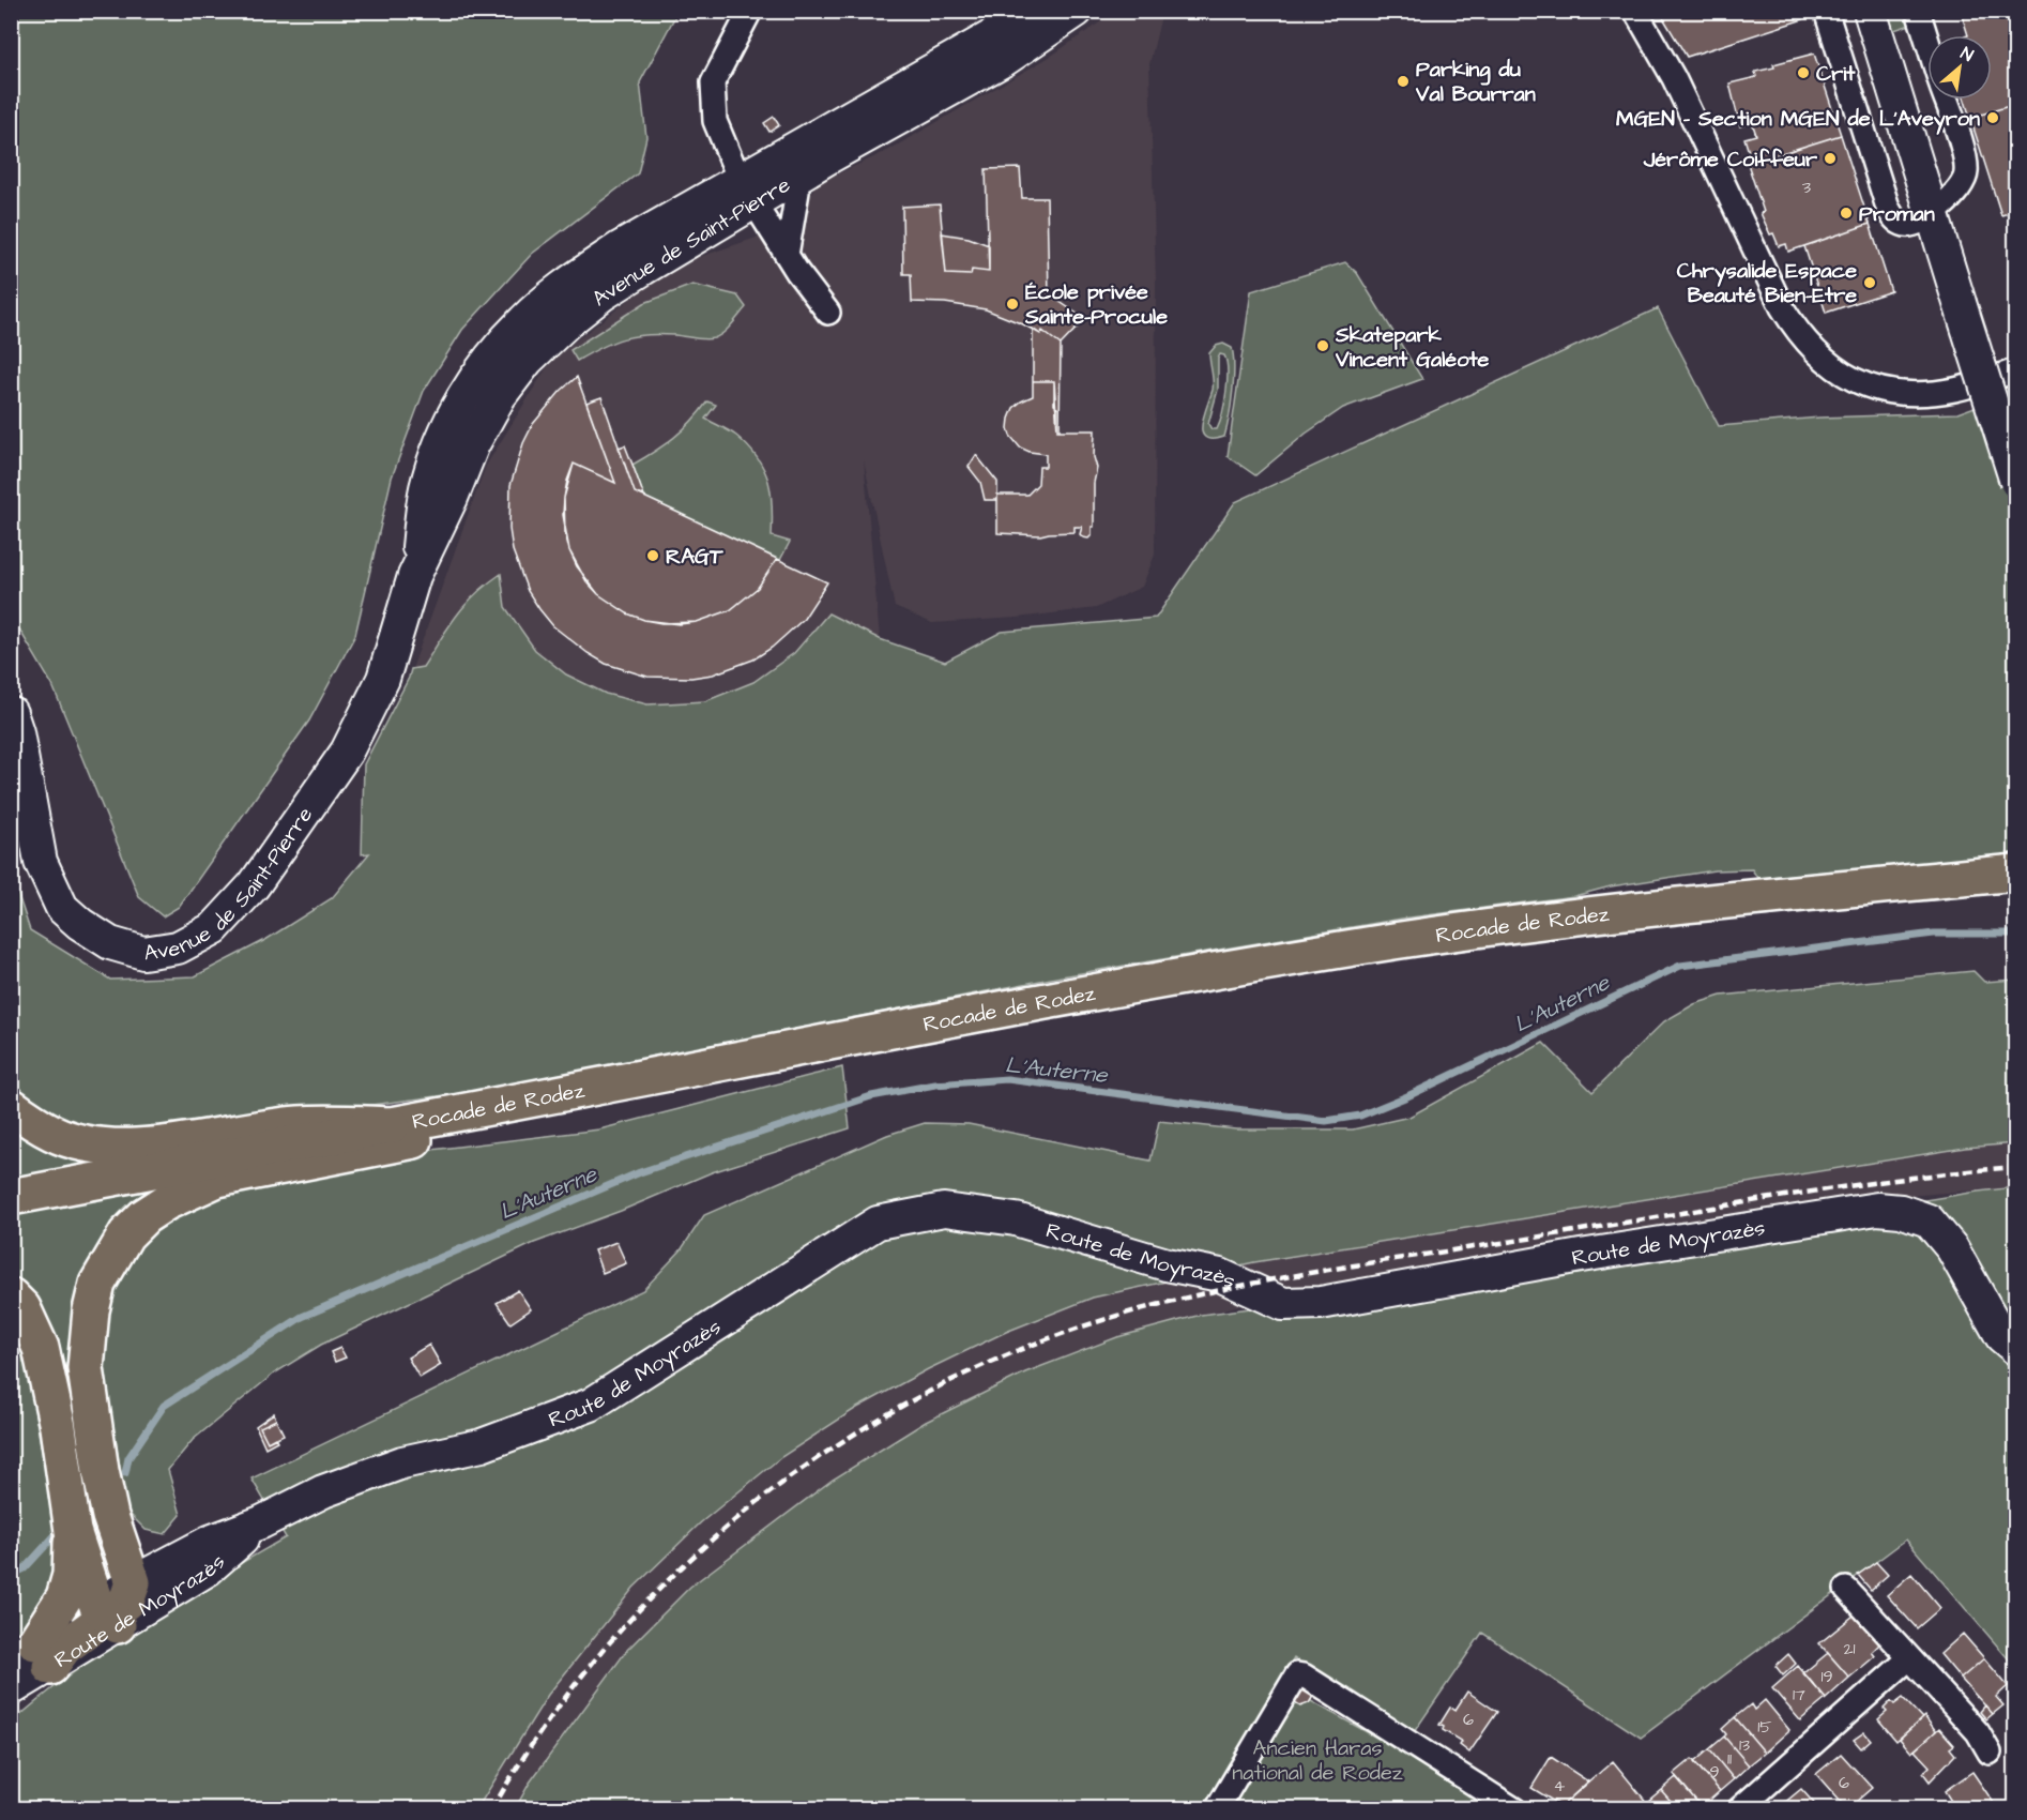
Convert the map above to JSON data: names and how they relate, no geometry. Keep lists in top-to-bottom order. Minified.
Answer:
{"streets":{"main road":["Rocade de Rodez"],"street":["Avenue de Saint-Pierre","Route de Moyrazès"]},"water":["L'Auterne"],"parks":["Ancien Haras national de Rodez"],"places":["Crit","Parking du Val Bourran","MGEN - Section MGEN de L'Aveyron","Jérôme Coiffeur","Proman","Chrysalide Espace Beauté Bien-Etre","École privée Sainte-Procule","Skatepark Vincent Galéote","RAGT"],"house_numbers":["3","21","19","17","6","15","13","11","9","6","4"],"north":"top right"}
